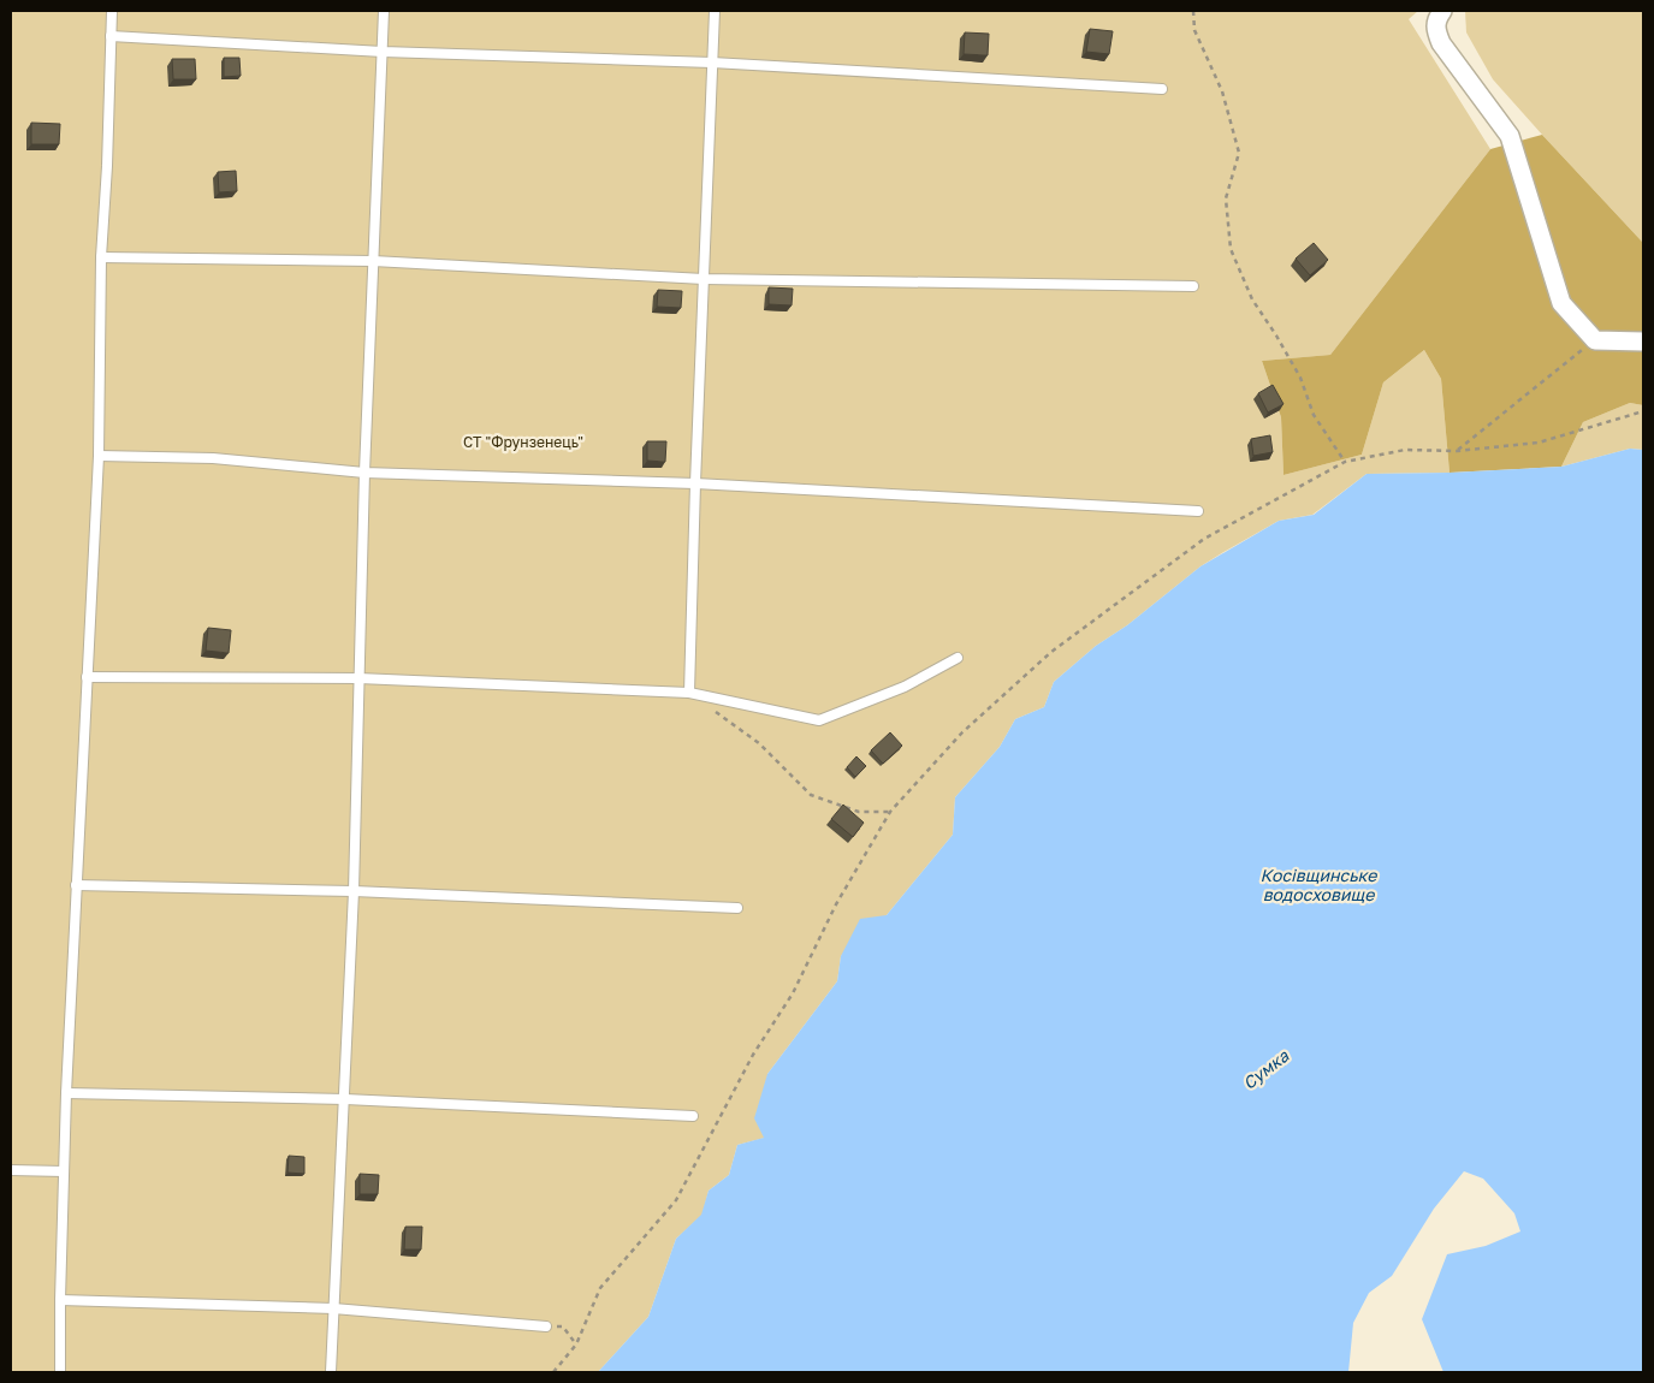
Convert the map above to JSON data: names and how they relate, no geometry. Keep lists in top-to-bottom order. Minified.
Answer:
{"water":["Косівщинське водосховище","Сумка"],"parks":["СТ \"Фрунзенець\""]}
